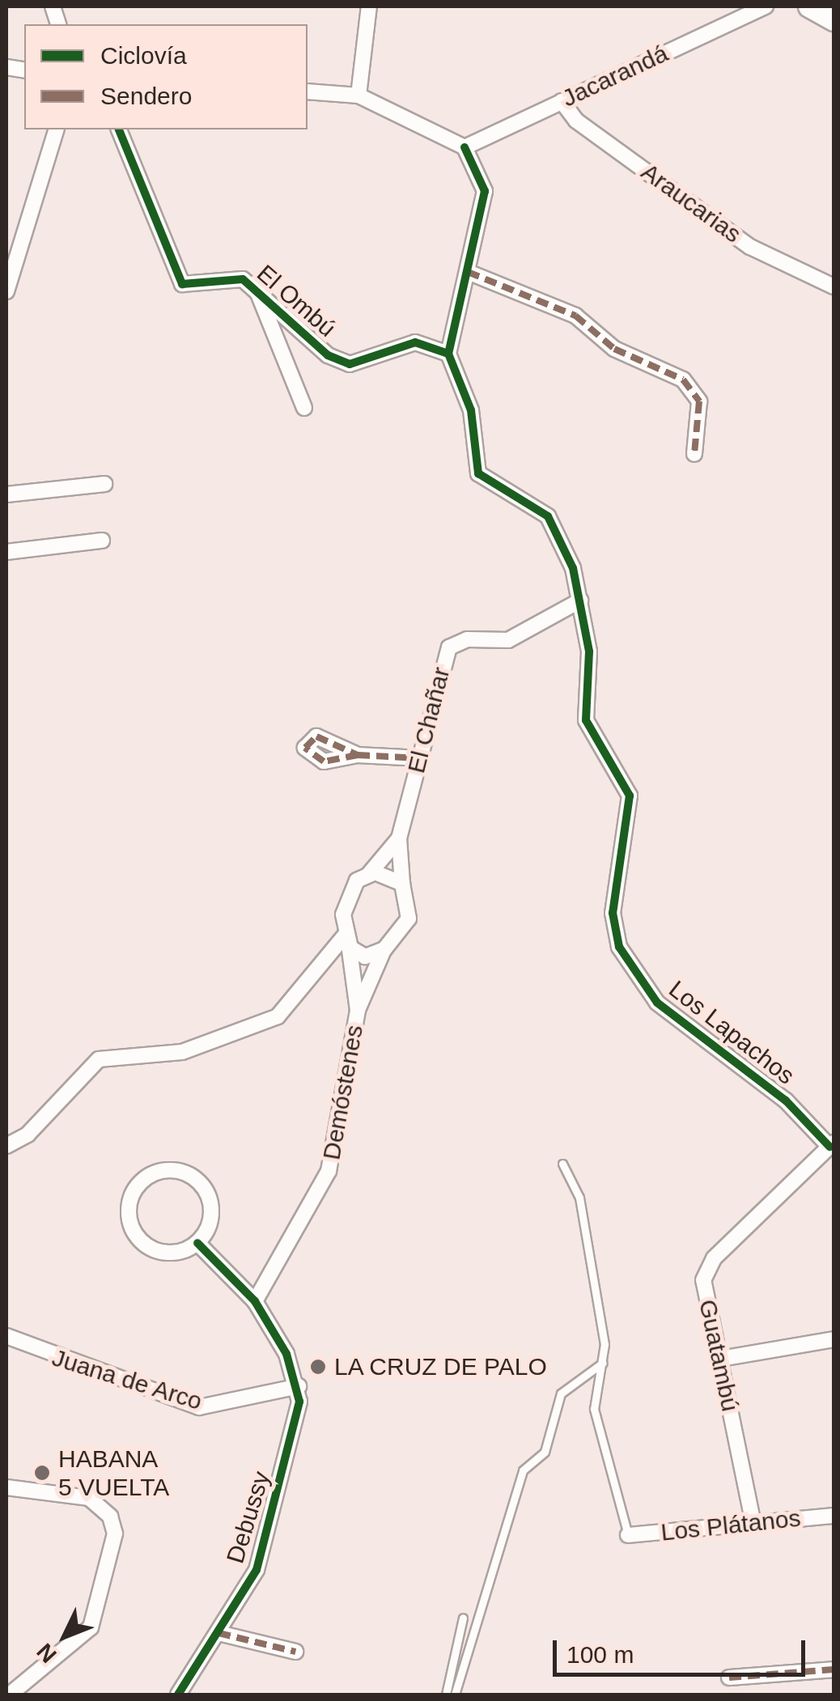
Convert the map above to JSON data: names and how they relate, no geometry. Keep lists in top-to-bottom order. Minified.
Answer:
{"streets":{"street":["Jacarandá","Araucarias","El Ombú","El Chañar","Los Lapachos","Demóstenes","Guatambú","Juana de Arco","Debussy","Los Plátanos"]},"crossings":[["Jacarandá","Araucarias"],["El Ombú","Los Lapachos"],["El Chañar","Los Lapachos"],["El Chañar","Demóstenes"],["Los Lapachos","Guatambú"],["Guatambú","Los Plátanos"],["Juana de Arco","Debussy"]],"places":["LA CRUZ DE PALO","HABANA 5 VUELTA"],"legend":["Ciclovía","Sendero"],"scale_bar":"100 m","north":"bottom left"}
